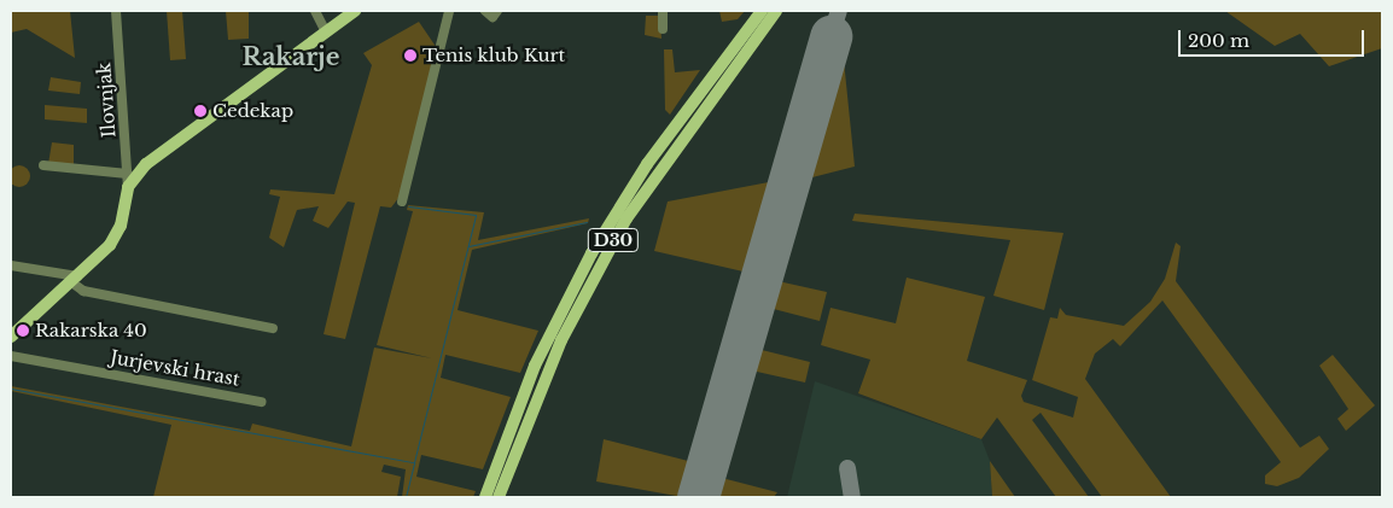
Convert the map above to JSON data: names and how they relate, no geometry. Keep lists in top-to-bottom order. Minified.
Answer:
{"streets":{"main road":["D30"],"street":["Ilovnjak","Jurjevski hrast"]},"districts":["Rakarje"],"places":["Tenis klub Kurt","Cedekap","Rakarska 40"],"scale_bar":"200 m"}
